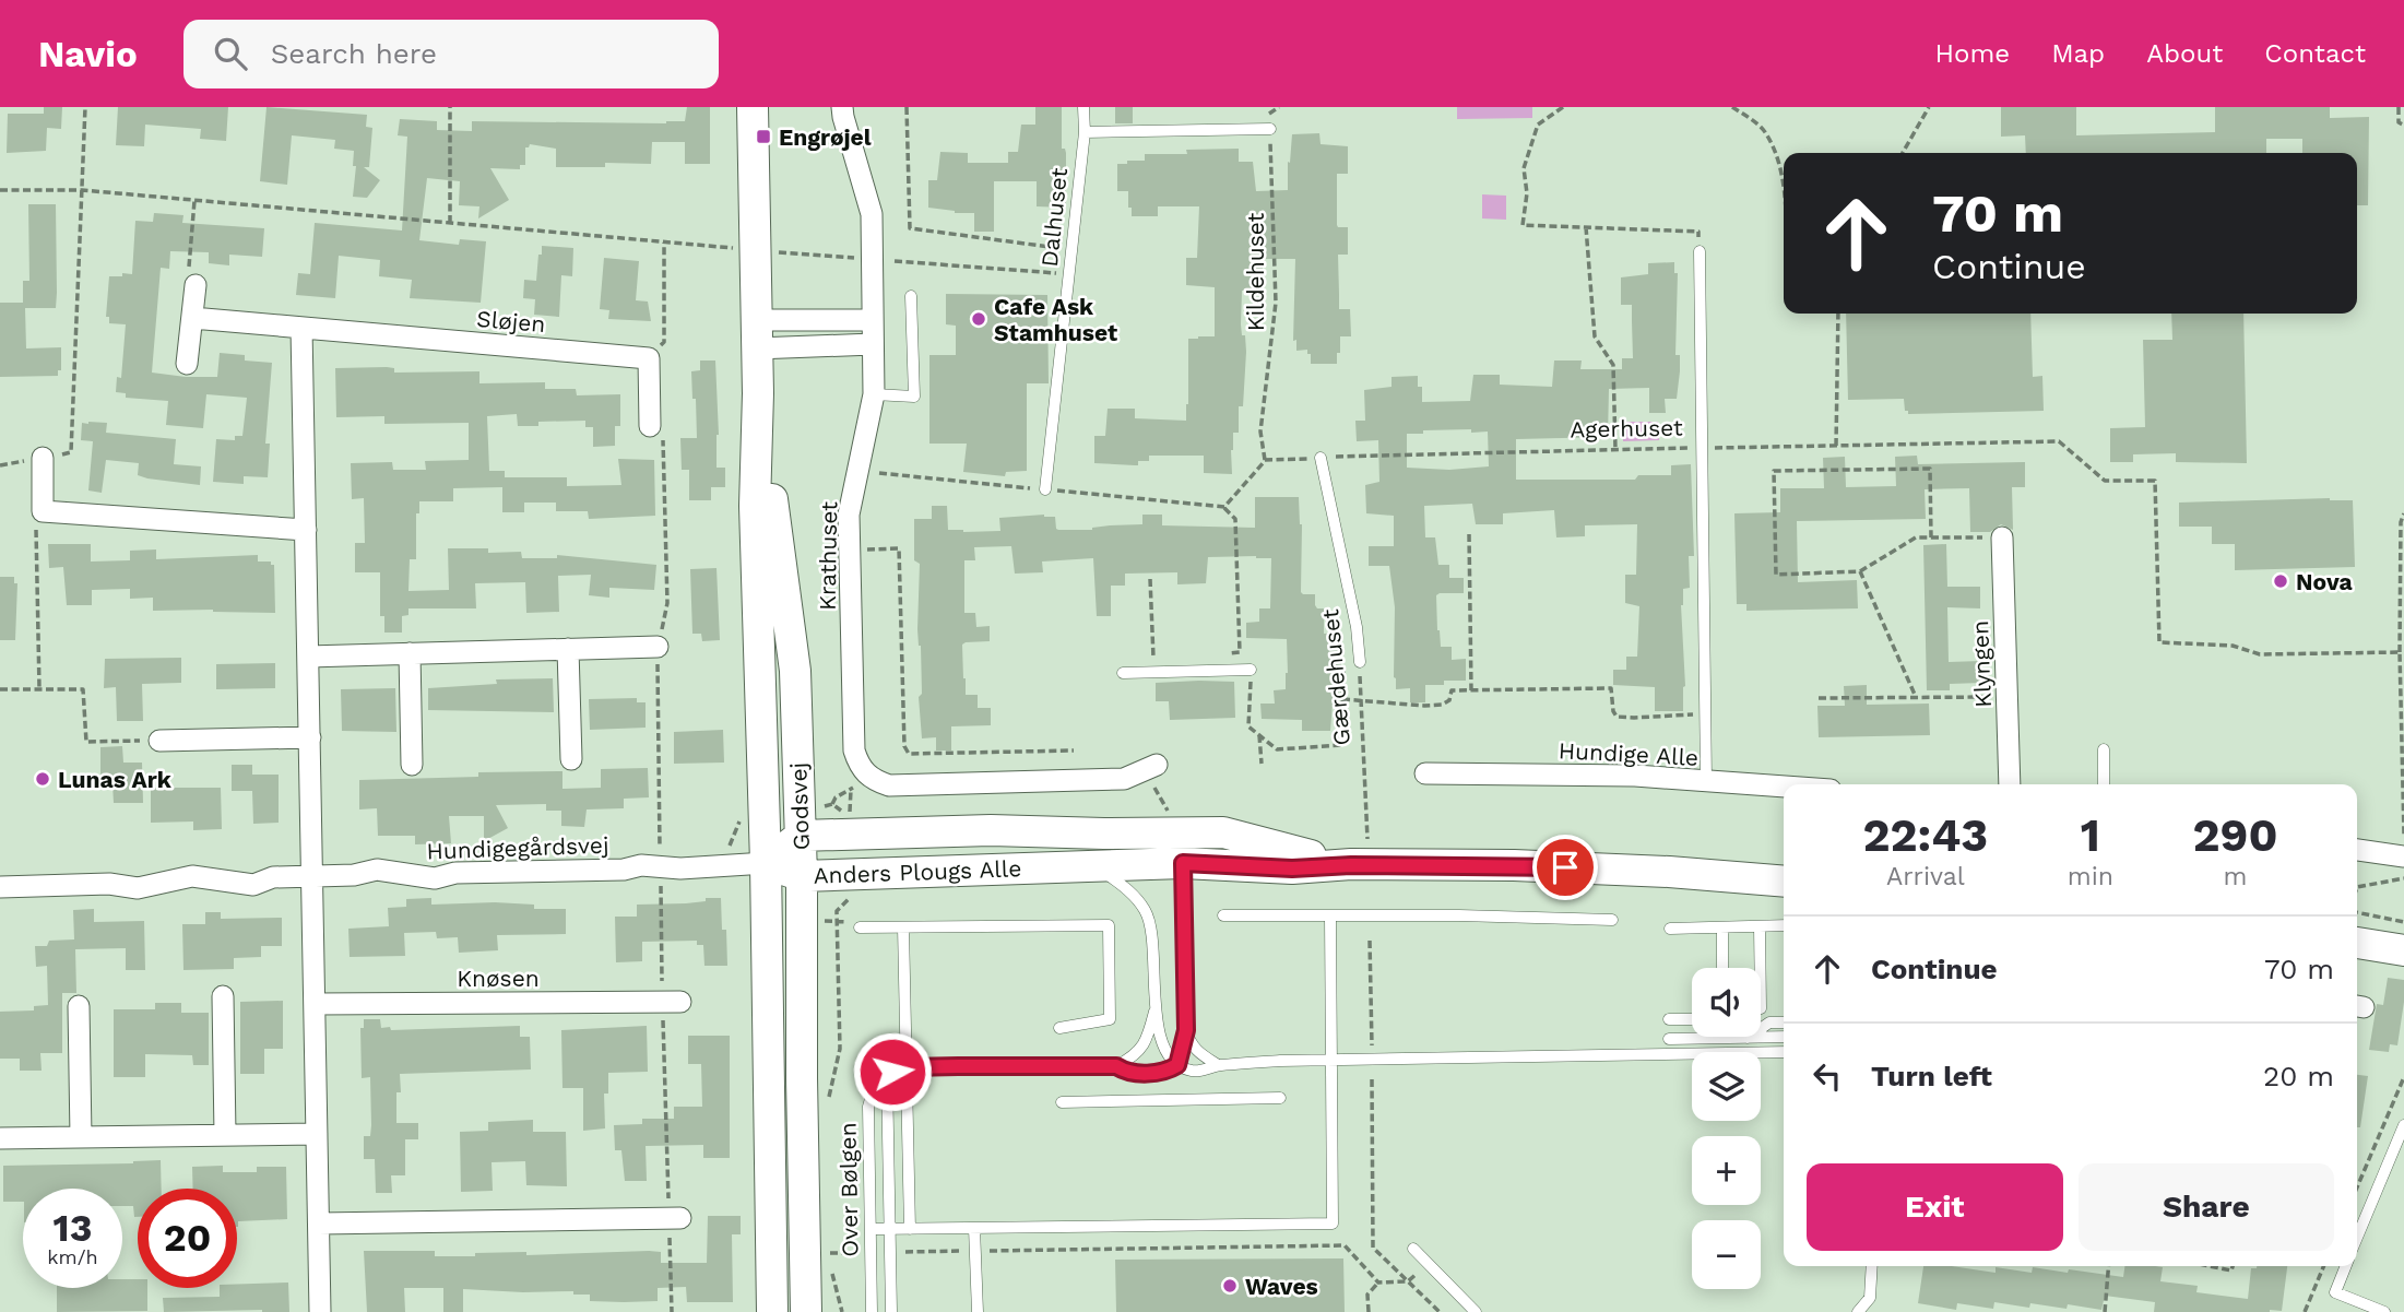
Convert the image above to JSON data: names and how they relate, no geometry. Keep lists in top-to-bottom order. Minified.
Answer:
{"streets":{"street":["Sløjen","Krathuset","Klyngen","Hundige Alle","Godsvej","Hundigegårdsvej","Anders Plougs Alle","Knøsen"],"lane":["Dalhuset","Agerhuset","Gærdehuset","Over Bølgen"],"path":["Kildehuset"]},"crossings":[["Dalhuset","Krathuset"],["Kildehuset","Agerhuset"],["Agerhuset","Gærdehuset"],["Agerhuset","Hundige Alle"],["Gærdehuset","Anders Plougs Alle"],["Godsvej","Hundigegårdsvej"],["Godsvej","Anders Plougs Alle"],["Hundigegårdsvej","Anders Plougs Alle"]],"places":{"transit":["Engrøjel"],"other":["Cafe Ask Stamhuset","Nova","Lunas Ark","Waves"]},"page":{"header":"Navio","search":"Search here","nav":["Home","Map","About","Contact"],"turn":["70 m","Continue"],"eta":["22:43","Arrival","1","min","290","m"],"list":[{"name":"Continue","value":"70 m"},{"name":"Turn left","value":"20 m"}],"map_buttons":["+","−"],"buttons":["Exit","Share"],"speed":"13 km/h","limit":"20"}}
